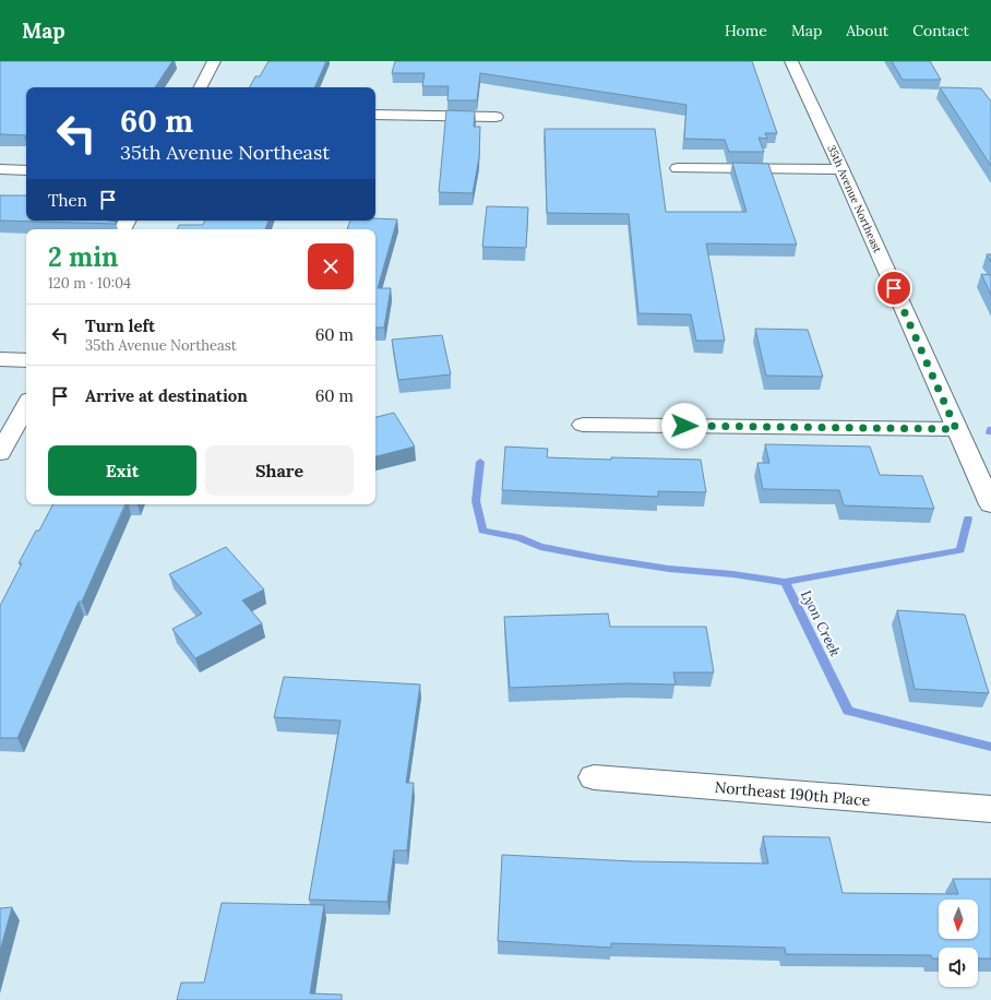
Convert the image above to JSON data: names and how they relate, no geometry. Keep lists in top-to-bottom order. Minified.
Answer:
{"streets":{"street":["35th Avenue Northeast","Northeast 190th Place"]},"water":["Lyon Creek"],"north":"bottom","page":{"header":"Map","nav":["Home","Map","About","Contact"],"turn":["60 m","35th Avenue Northeast"],"then":"Then","heading":["2 min","120 m · 10:04"],"list":[{"name":"Turn left","note":"35th Avenue Northeast","value":"60 m"},{"name":"Arrive at destination","value":"60 m"}],"buttons":["Exit","Share"]}}
